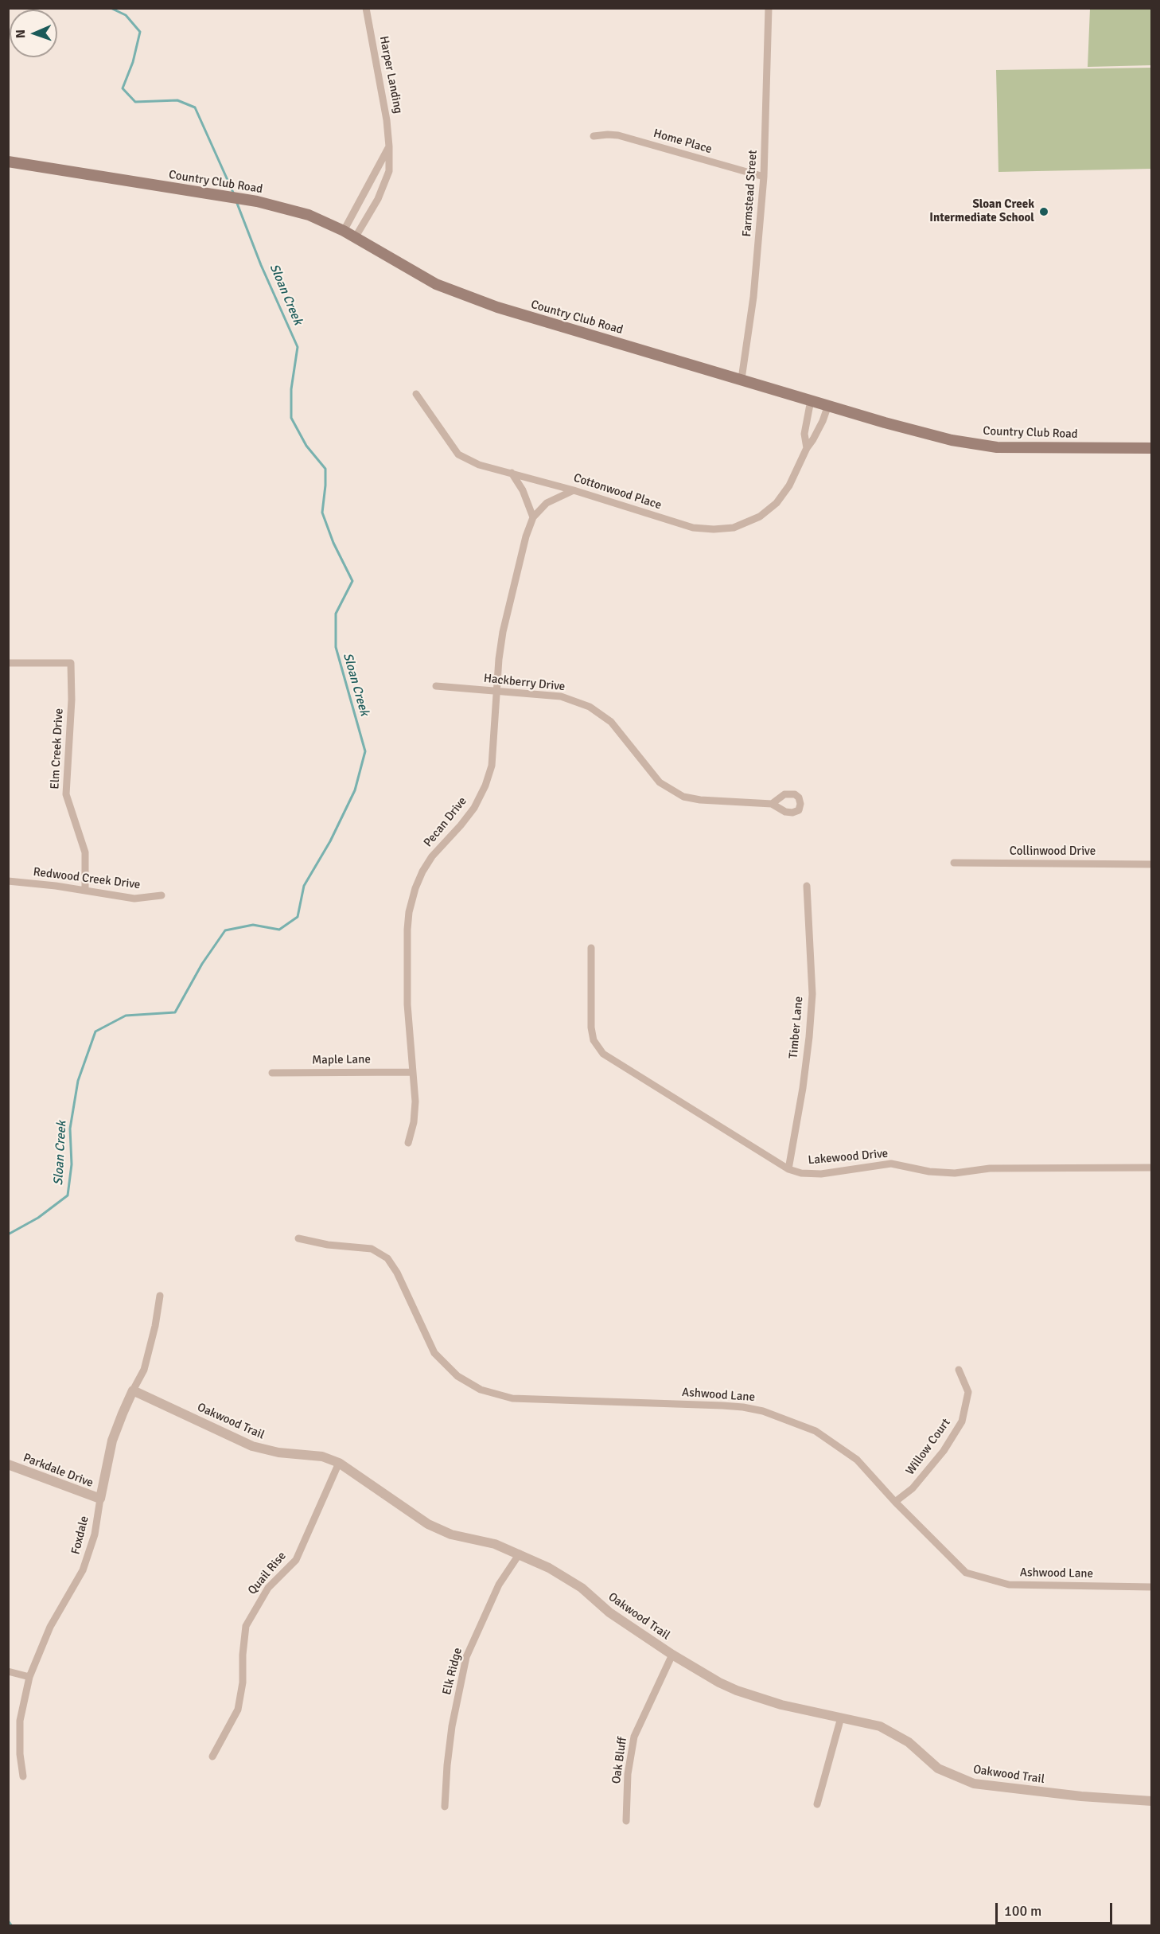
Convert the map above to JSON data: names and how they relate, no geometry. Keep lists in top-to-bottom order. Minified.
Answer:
{"streets":{"main road":["Country Club Road"],"street":["Harper Landing","Home Place","Farmstead Street","Cottonwood Place","Hackberry Drive","Elm Creek Drive","Pecan Drive","Collinwood Drive","Redwood Creek Drive","Timber Lane","Maple Lane","Lakewood Drive","Ashwood Lane","Oakwood Trail","Willow Court","Parkdale Drive","Foxdale","Quail Rise","Elk Ridge","Oak Bluff"]},"crossings":[["Harper Landing","Country Club Road"],["Home Place","Farmstead Street"],["Country Club Road","Farmstead Street"],["Country Club Road","Cottonwood Place"],["Cottonwood Place","Pecan Drive"],["Hackberry Drive","Pecan Drive"],["Elm Creek Drive","Redwood Creek Drive"],["Pecan Drive","Maple Lane"],["Timber Lane","Lakewood Drive"],["Ashwood Lane","Willow Court"],["Oakwood Trail","Foxdale"],["Oakwood Trail","Quail Rise"],["Oakwood Trail","Elk Ridge"],["Oakwood Trail","Oak Bluff"],["Parkdale Drive","Foxdale"]],"water":["Sloan Creek"],"places":["Sloan Creek Intermediate School"],"scale_bar":"100 m","north":"left"}
